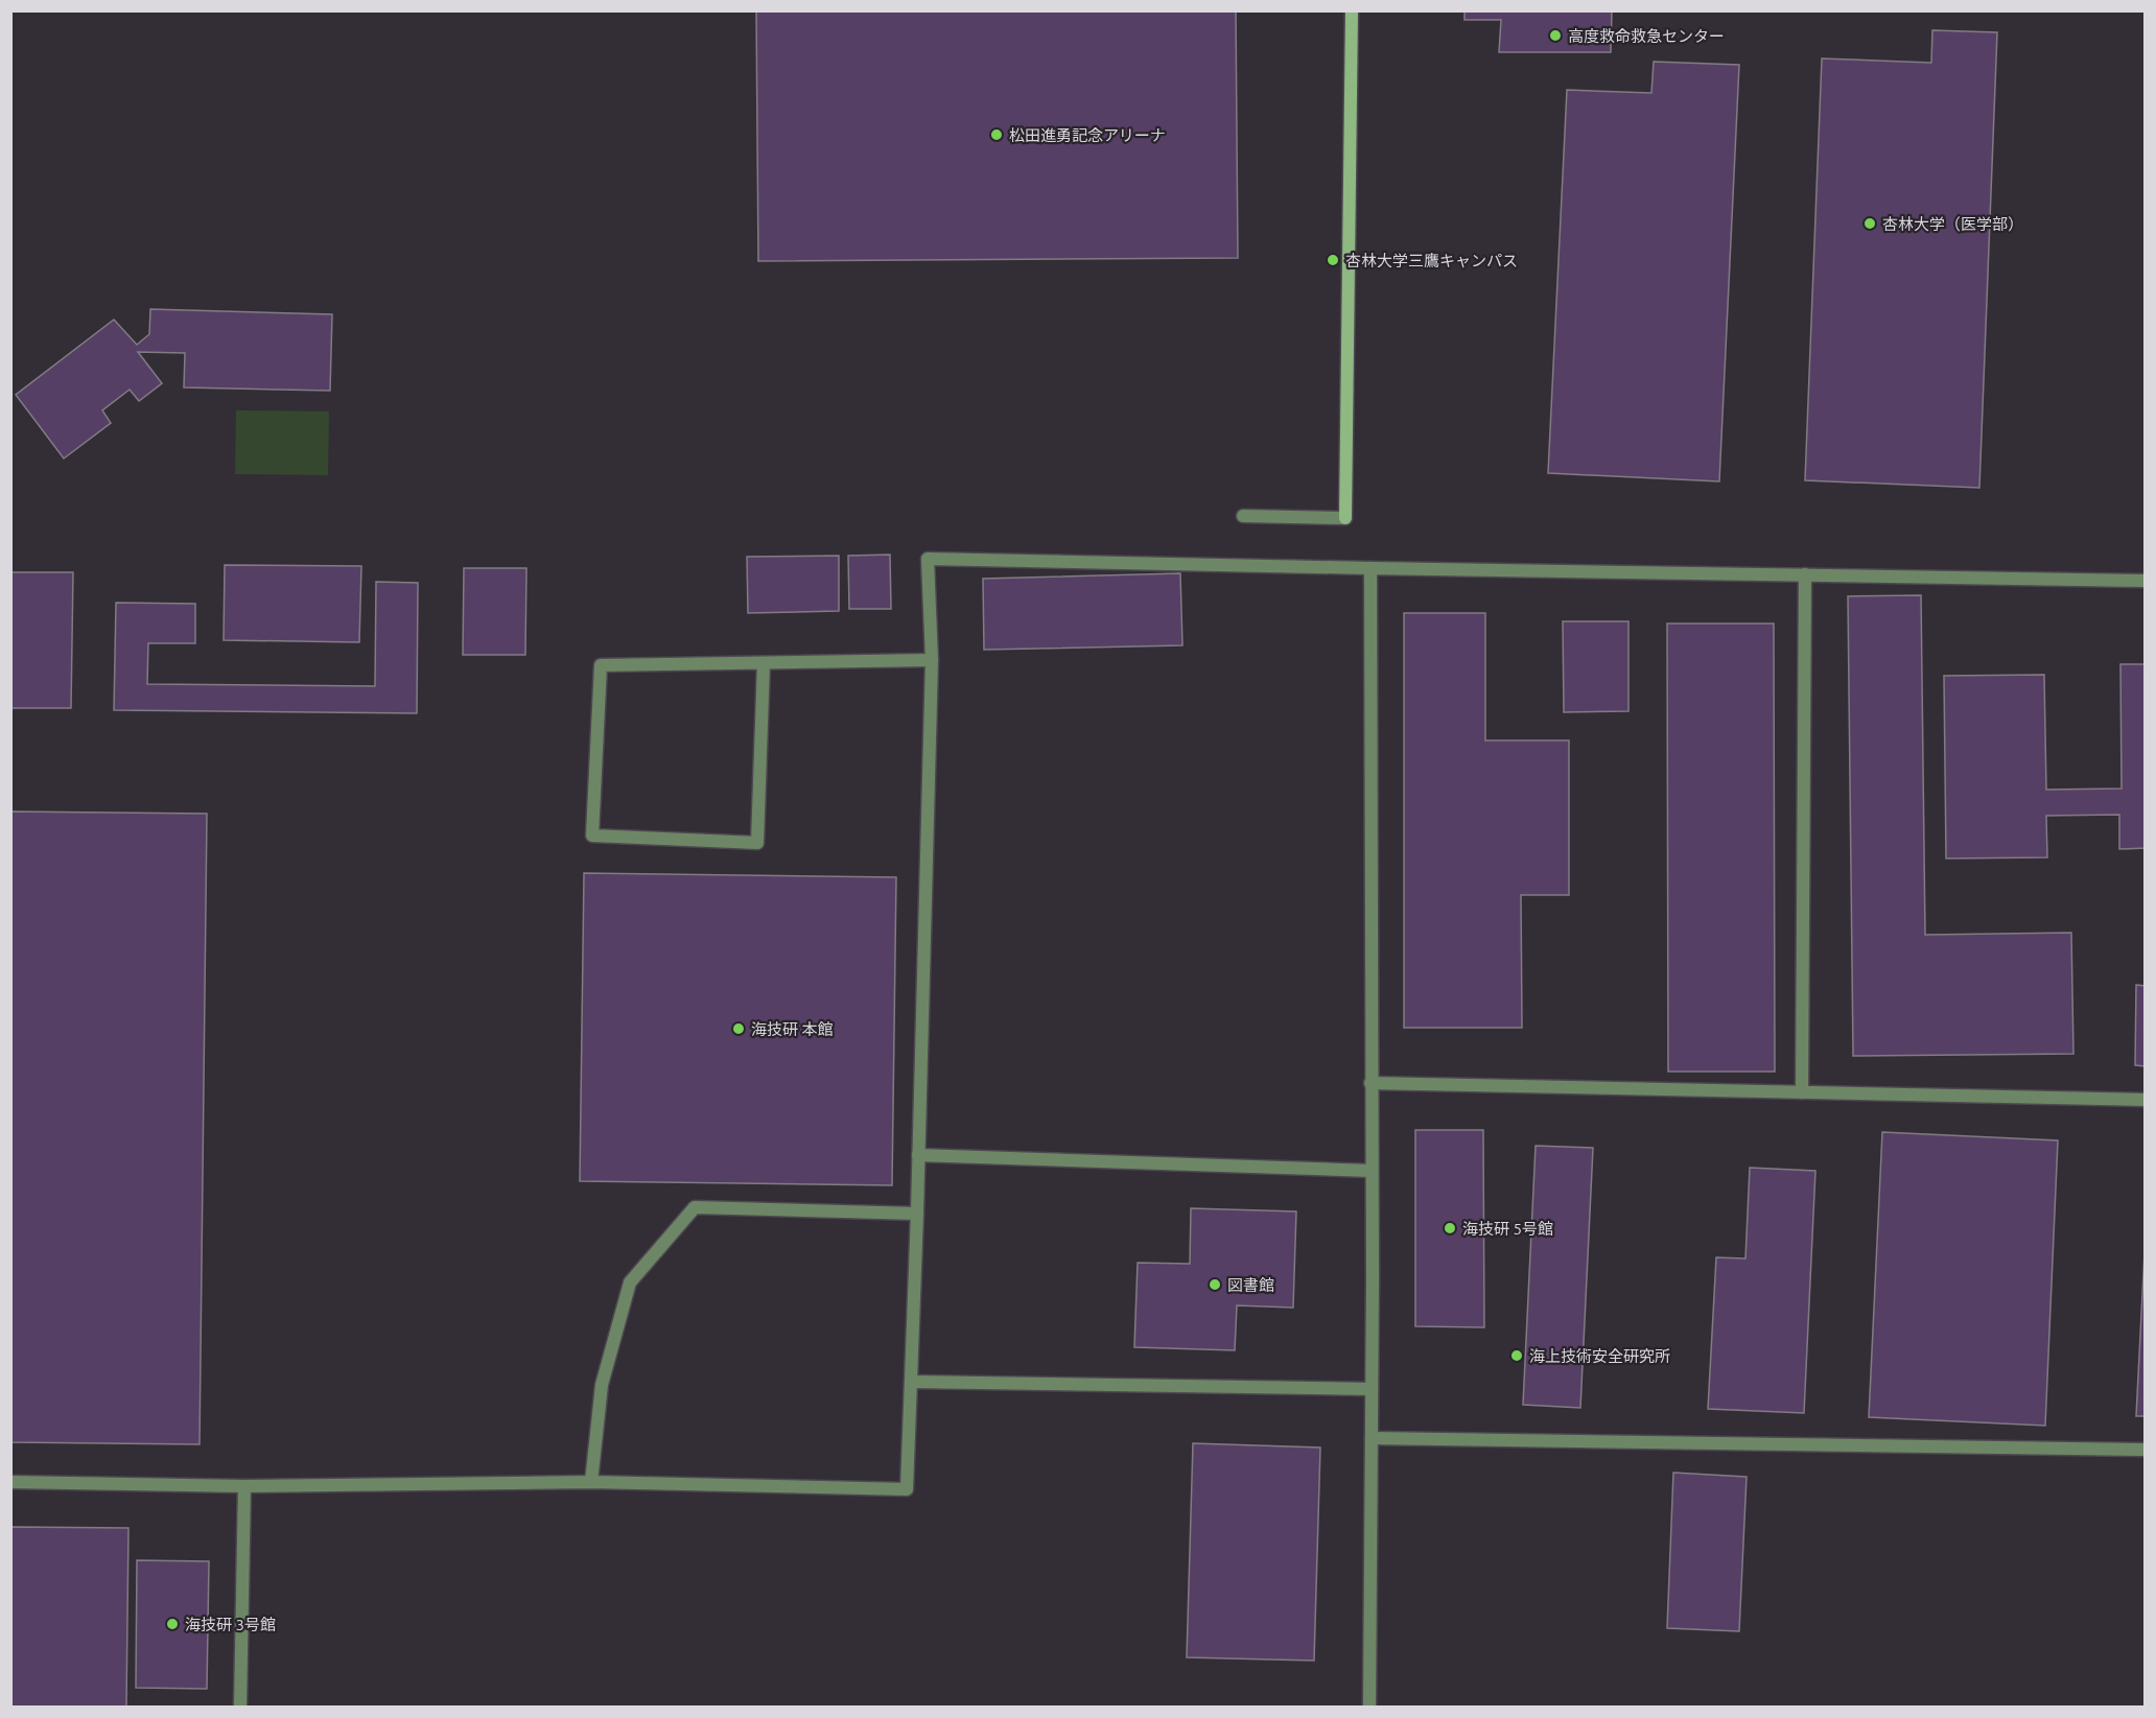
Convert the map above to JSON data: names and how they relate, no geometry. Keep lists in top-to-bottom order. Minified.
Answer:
{"places":["高度救命救急センター","松田進勇記念アリーナ","杏林大学（医学部）","杏林大学三鷹キャンパス","海技研 本館","海技研 5号館","図書館","海上技術安全研究所","海技研 3号館"]}
